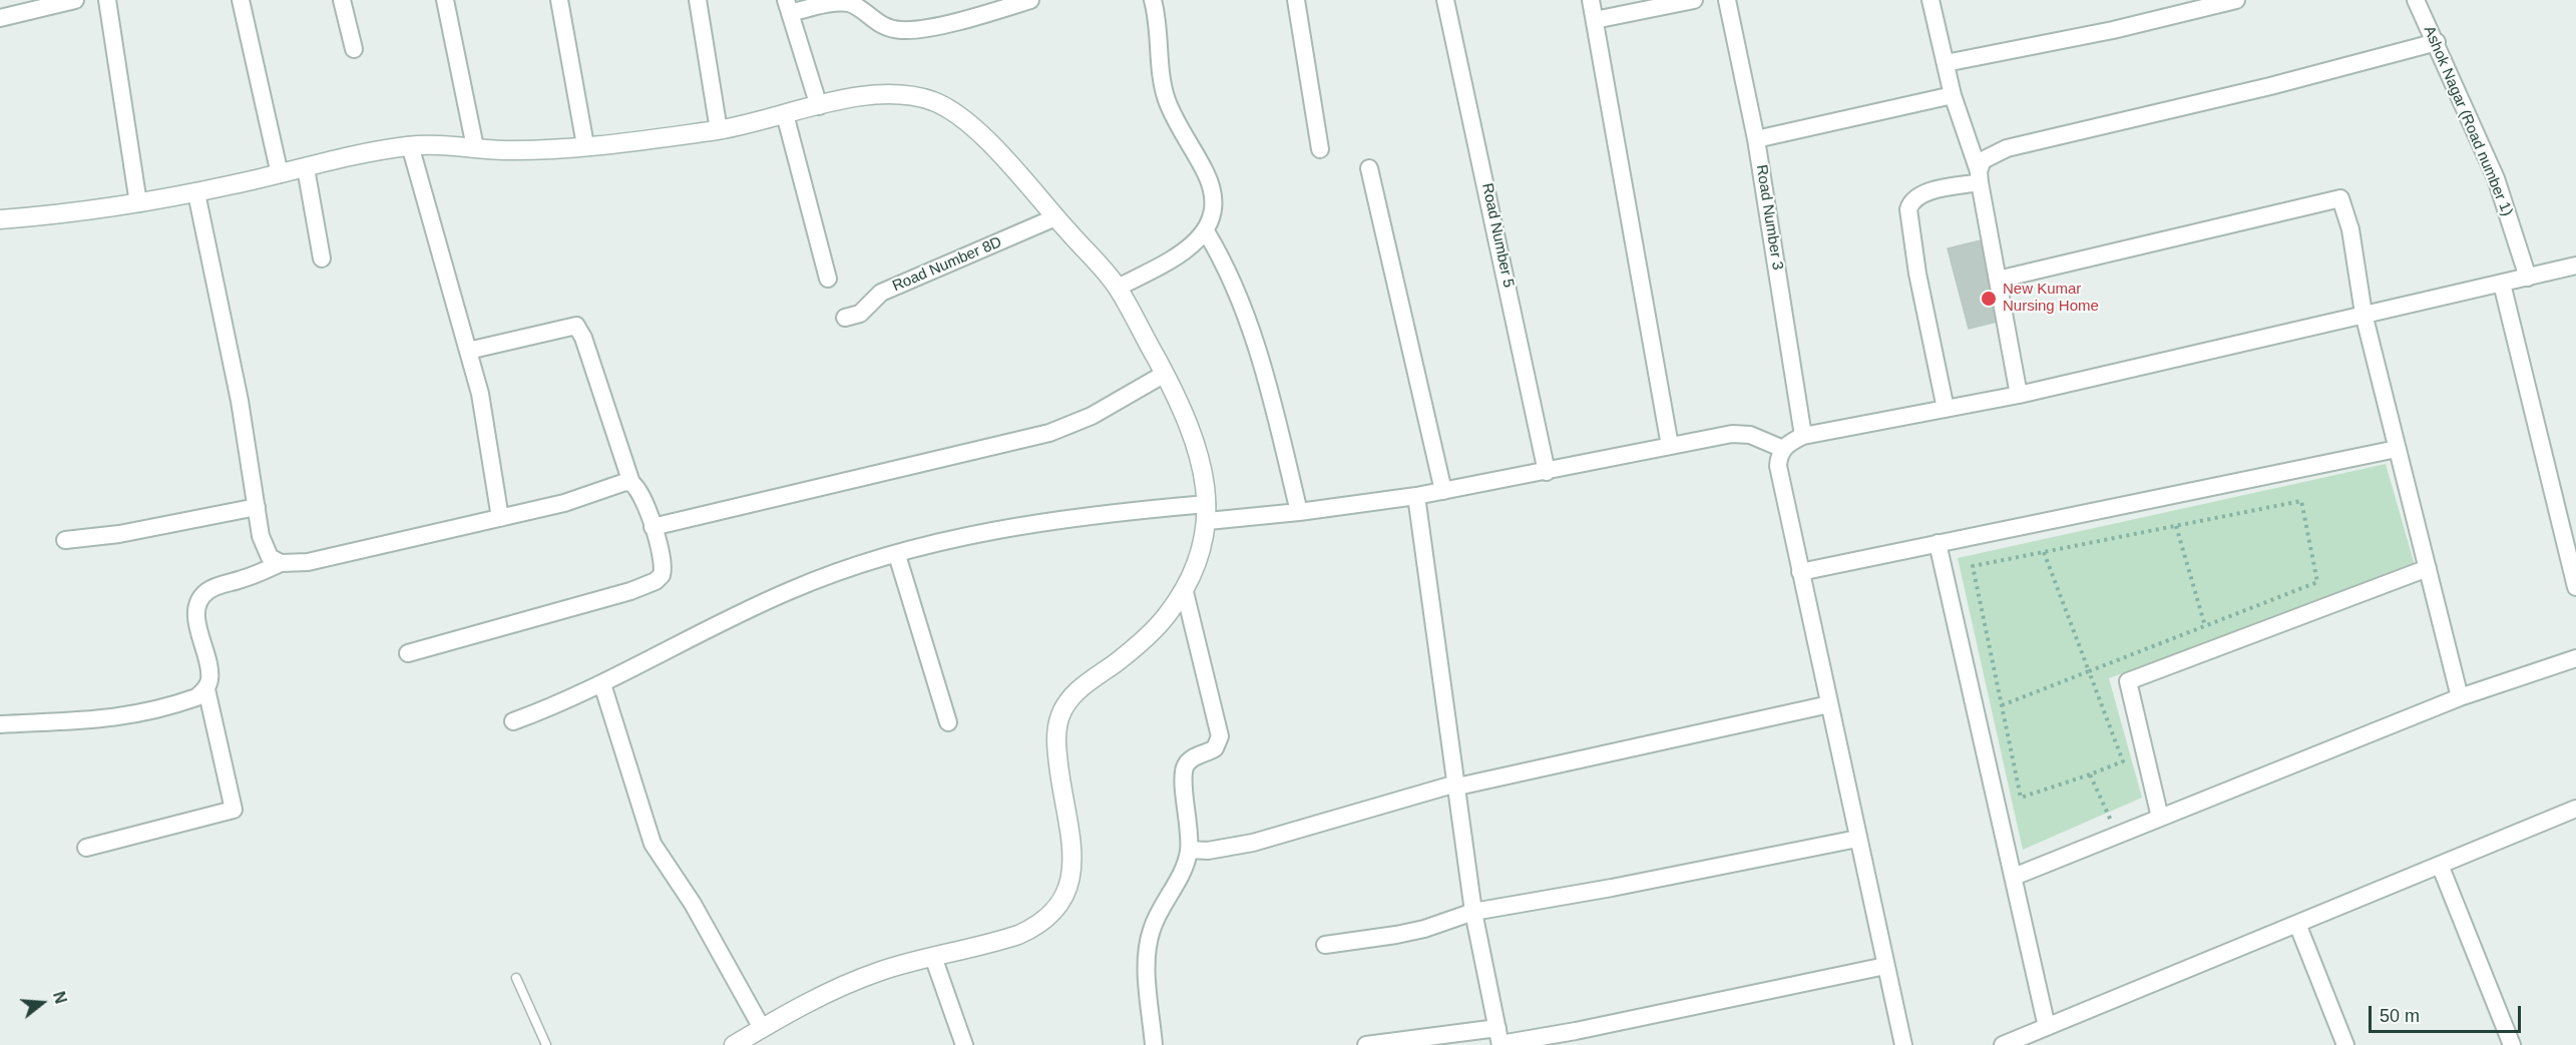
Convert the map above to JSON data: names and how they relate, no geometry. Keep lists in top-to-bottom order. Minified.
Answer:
{"streets":{"street":["Ashok Nagar (Road number 1)","Road Number 3","Road Number 5","Road Number 8D"]},"places":["New Kumar Nursing Home"],"scale_bar":"50 m","north":"right"}
